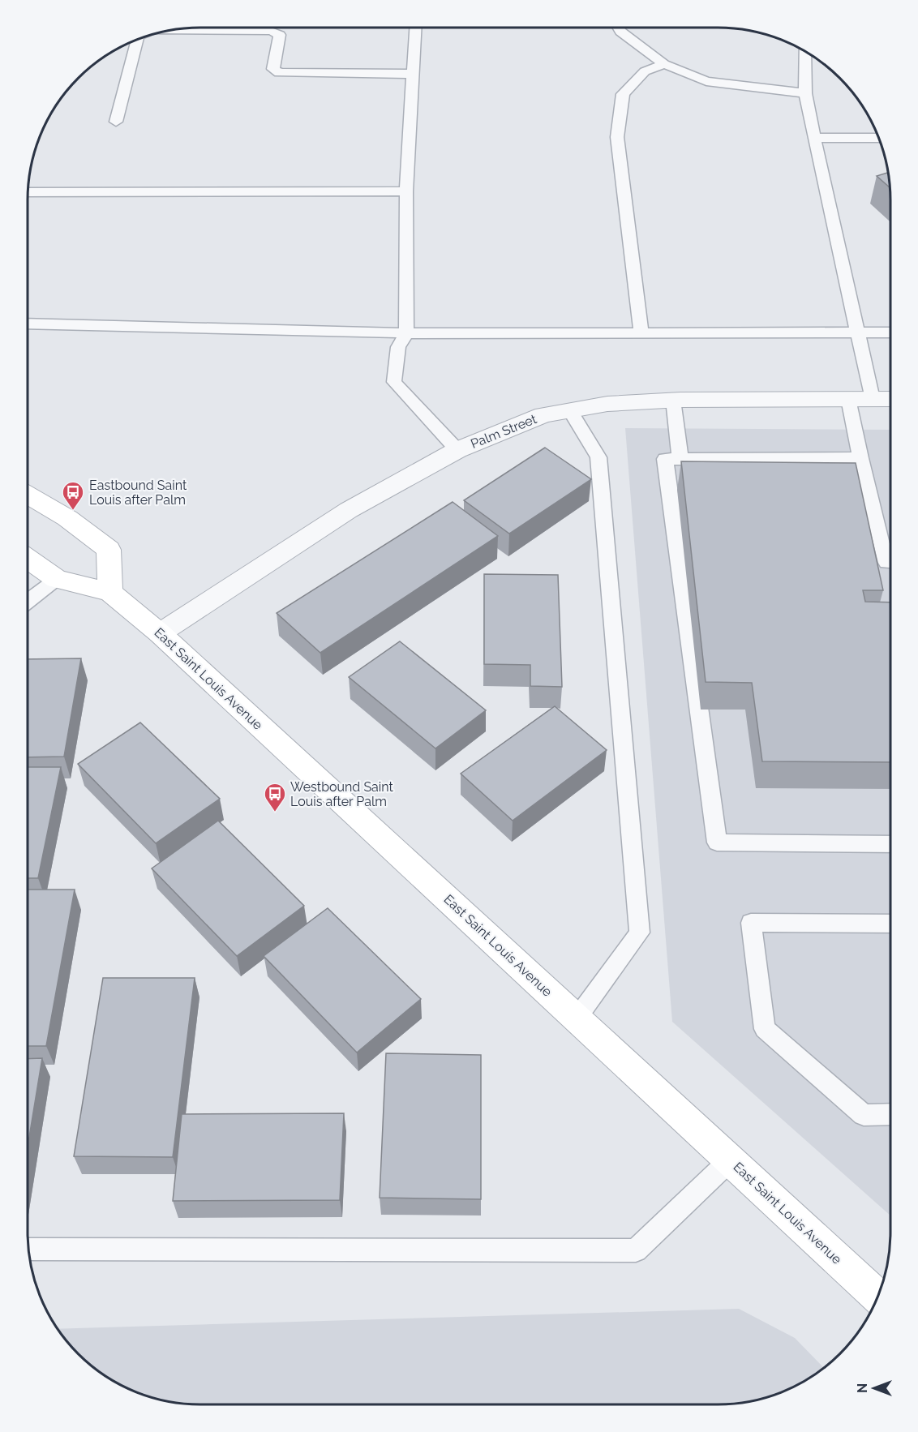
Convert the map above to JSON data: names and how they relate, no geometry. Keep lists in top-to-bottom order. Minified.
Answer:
{"streets":{"main road":["East Saint Louis Avenue"],"street":["Palm Street"]},"crossings":[["Palm Street","East Saint Louis Avenue"]],"places":{"bus stop":["Eastbound Saint Louis after Palm","Westbound Saint Louis after Palm"]},"north":"left"}
